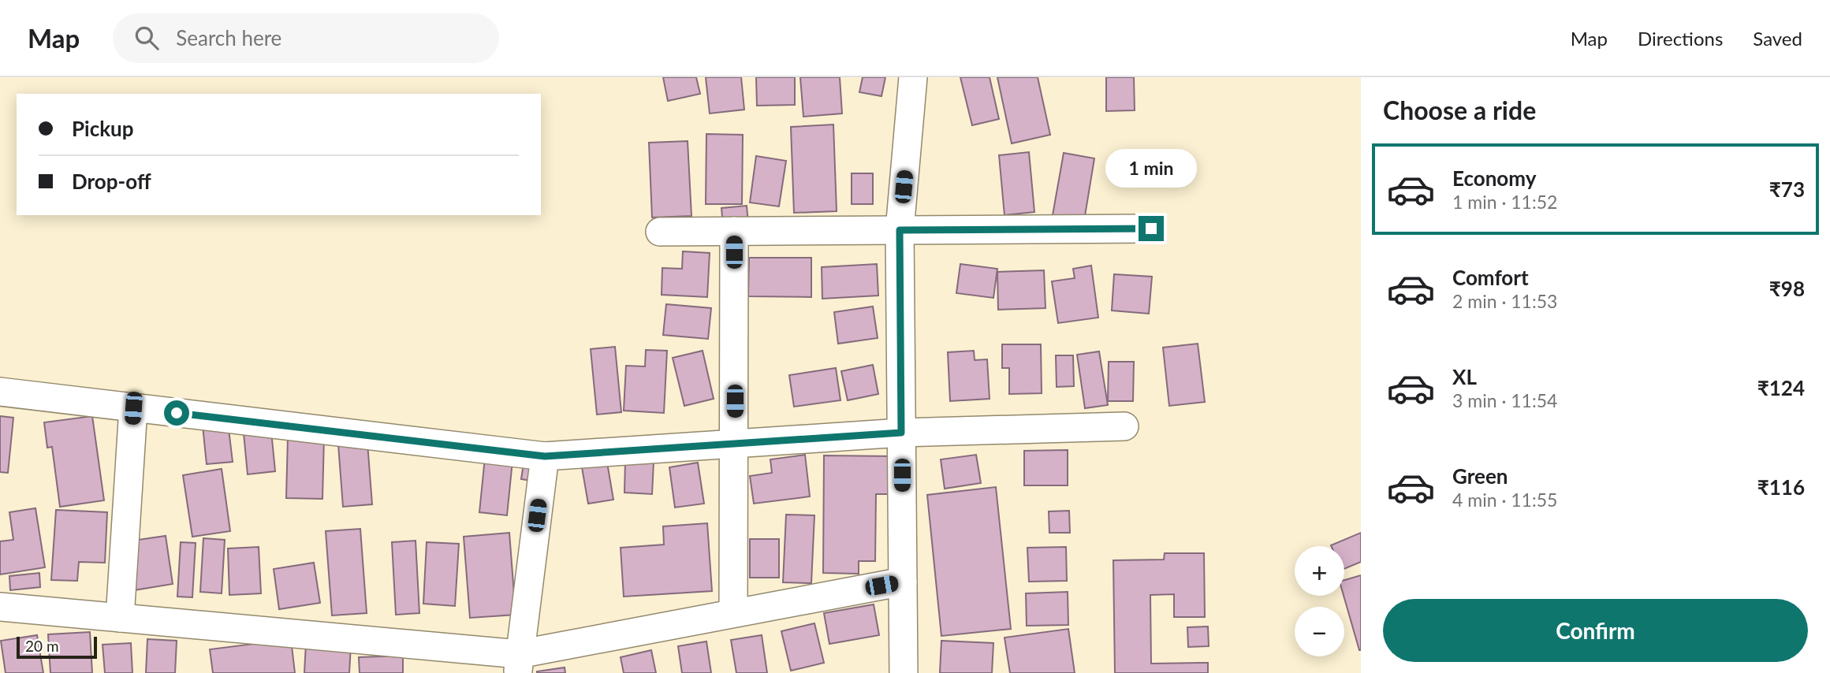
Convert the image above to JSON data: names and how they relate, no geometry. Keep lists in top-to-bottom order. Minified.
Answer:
{"scale_bar":"20 m","page":{"header":"Map","search":"Search here","nav":["Map","Directions","Saved"],"heading":"Choose a ride","banner":["Pickup","Drop-off"],"list":[{"name":"Economy","note":"1 min · 11:52","value":"₹73"},{"name":"Comfort","note":"2 min · 11:53","value":"₹98"},{"name":"XL","note":"3 min · 11:54","value":"₹124"},{"name":"Green","note":"4 min · 11:55","value":"₹116"}],"bubble":"1 min","map_buttons":["+","−"],"buttons":"Confirm","scale":"20 m"}}
